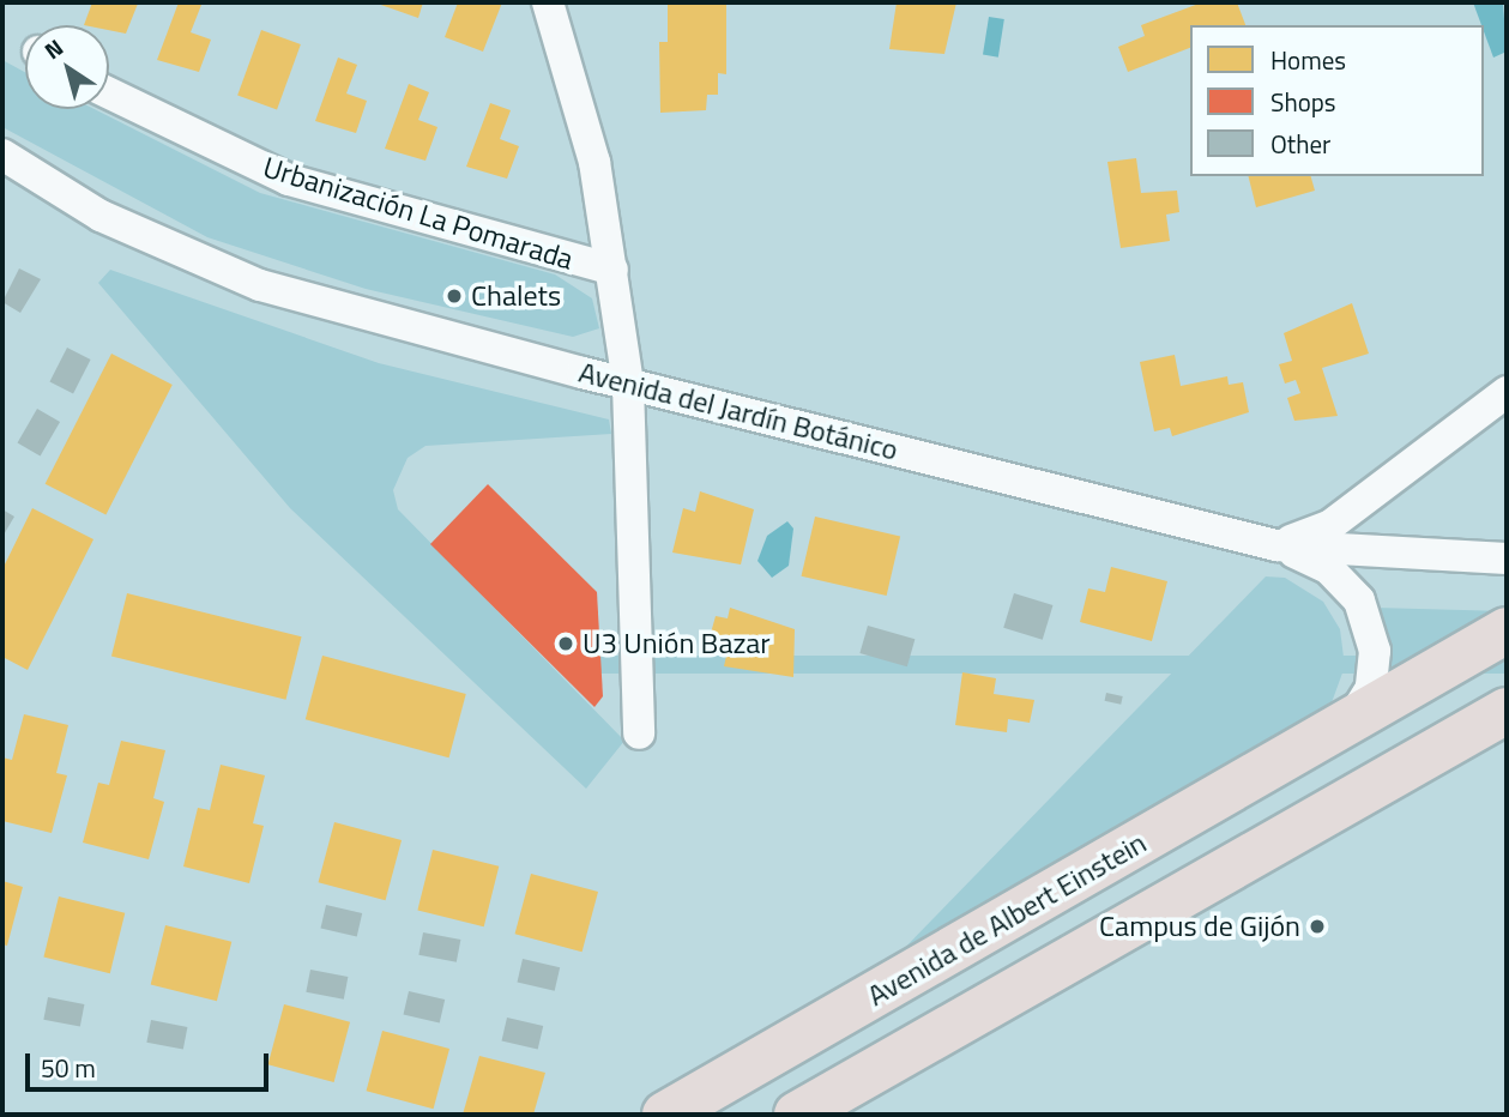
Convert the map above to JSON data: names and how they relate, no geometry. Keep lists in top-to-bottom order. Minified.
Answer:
{"streets":{"highway":["Avenida de Albert Einstein"],"street":["Urbanización La Pomarada","Avenida del Jardín Botánico"]},"crossings":[["Avenida del Jardín Botánico","Avenida de Albert Einstein"]],"places":["Chalets","U3 Unión Bazar","Campus de Gijón"],"legend":["Homes","Shops","Other"],"scale_bar":"50 m","north":"top left"}
